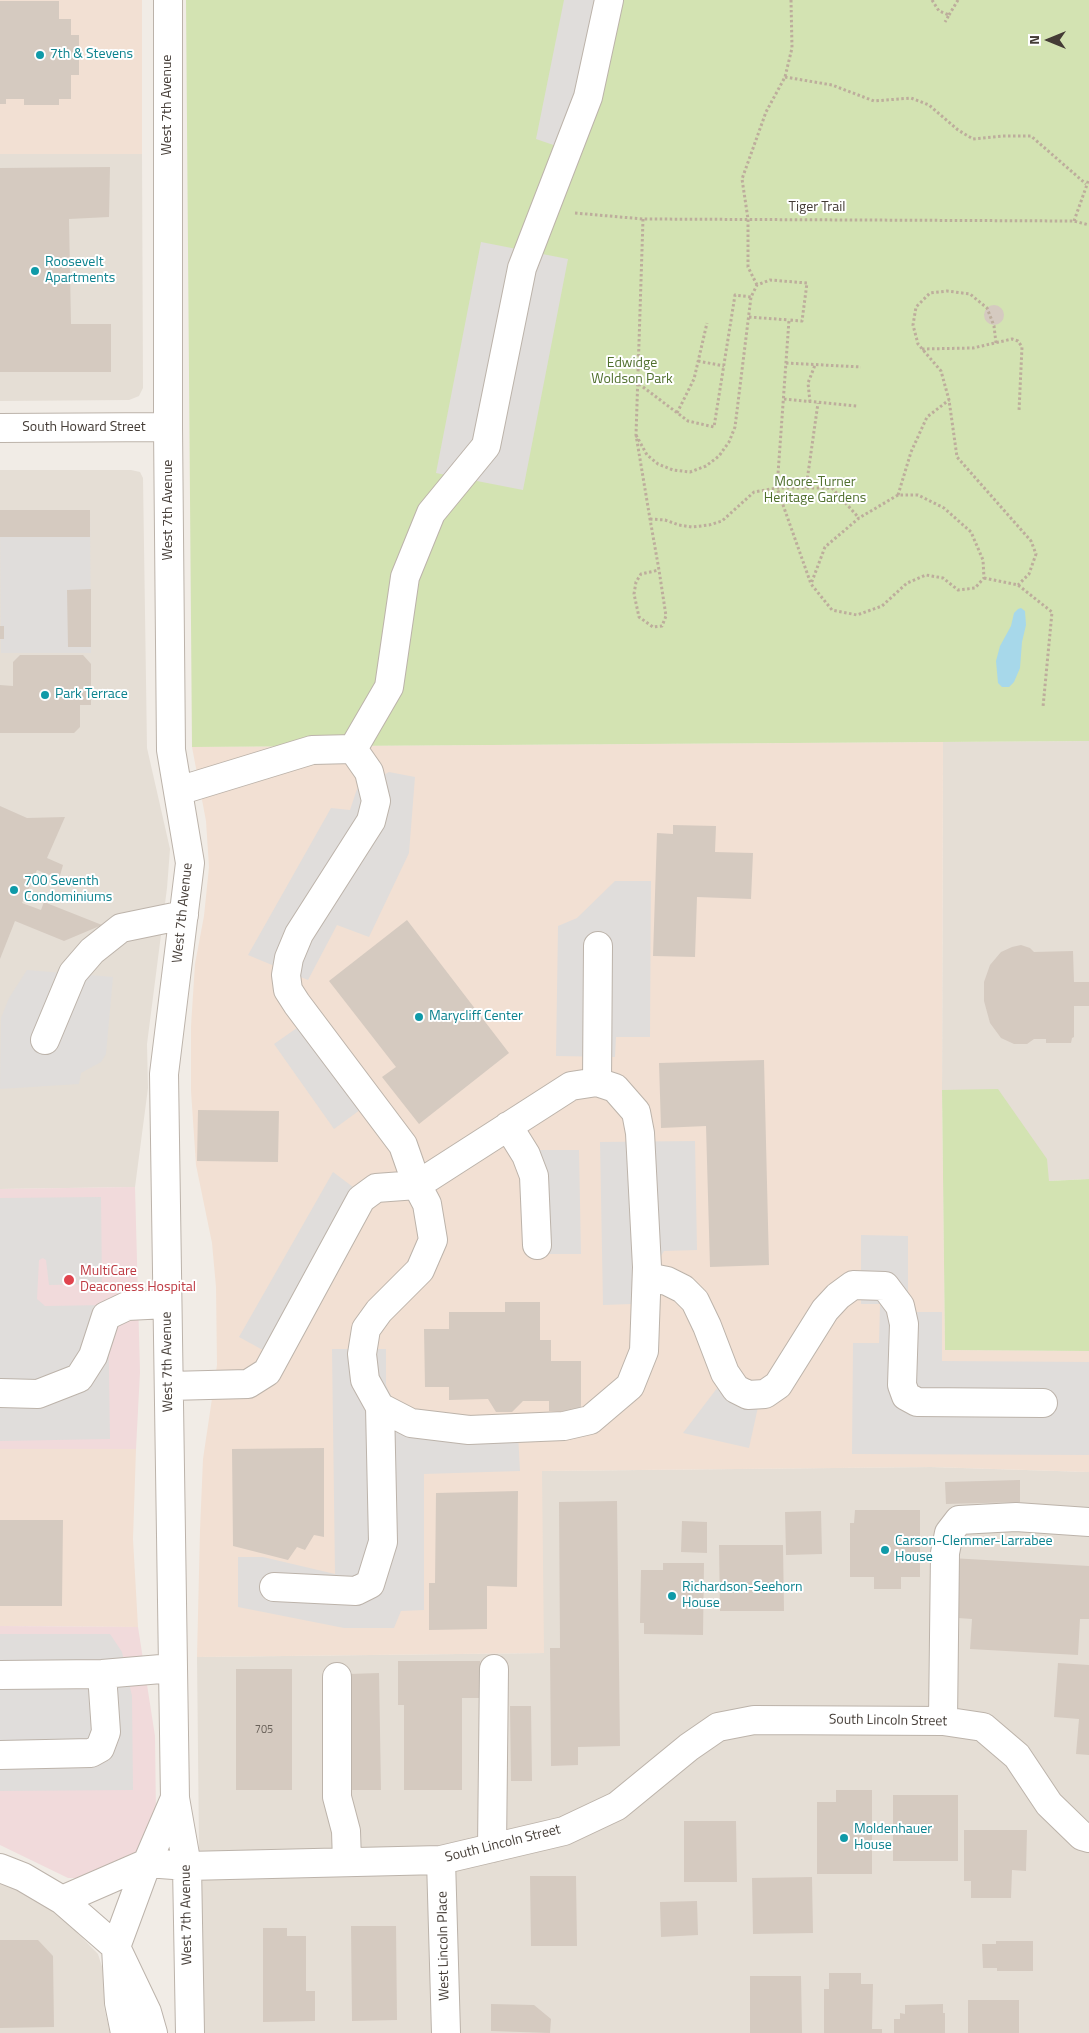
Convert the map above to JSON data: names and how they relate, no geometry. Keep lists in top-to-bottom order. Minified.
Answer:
{"streets":{"street":["West 7th Avenue","South Howard Street","South Lincoln Street","West Lincoln Place"],"path":["Tiger Trail"]},"crossings":[["West 7th Avenue","South Howard Street"],["West 7th Avenue","South Lincoln Street"],["South Lincoln Street","West Lincoln Place"]],"parks":["Edwidge Woldson Park","Moore-Turner Heritage Gardens"],"places":["7th & Stevens","Roosevelt Apartments","Park Terrace","700 Seventh Condominiums","Marycliff Center","MultiCare Deaconess Hospital","Carson-Clemmer-Larrabee House","Richardson-Seehorn House","Moldenhauer House"],"house_numbers":["705"],"north":"left"}
